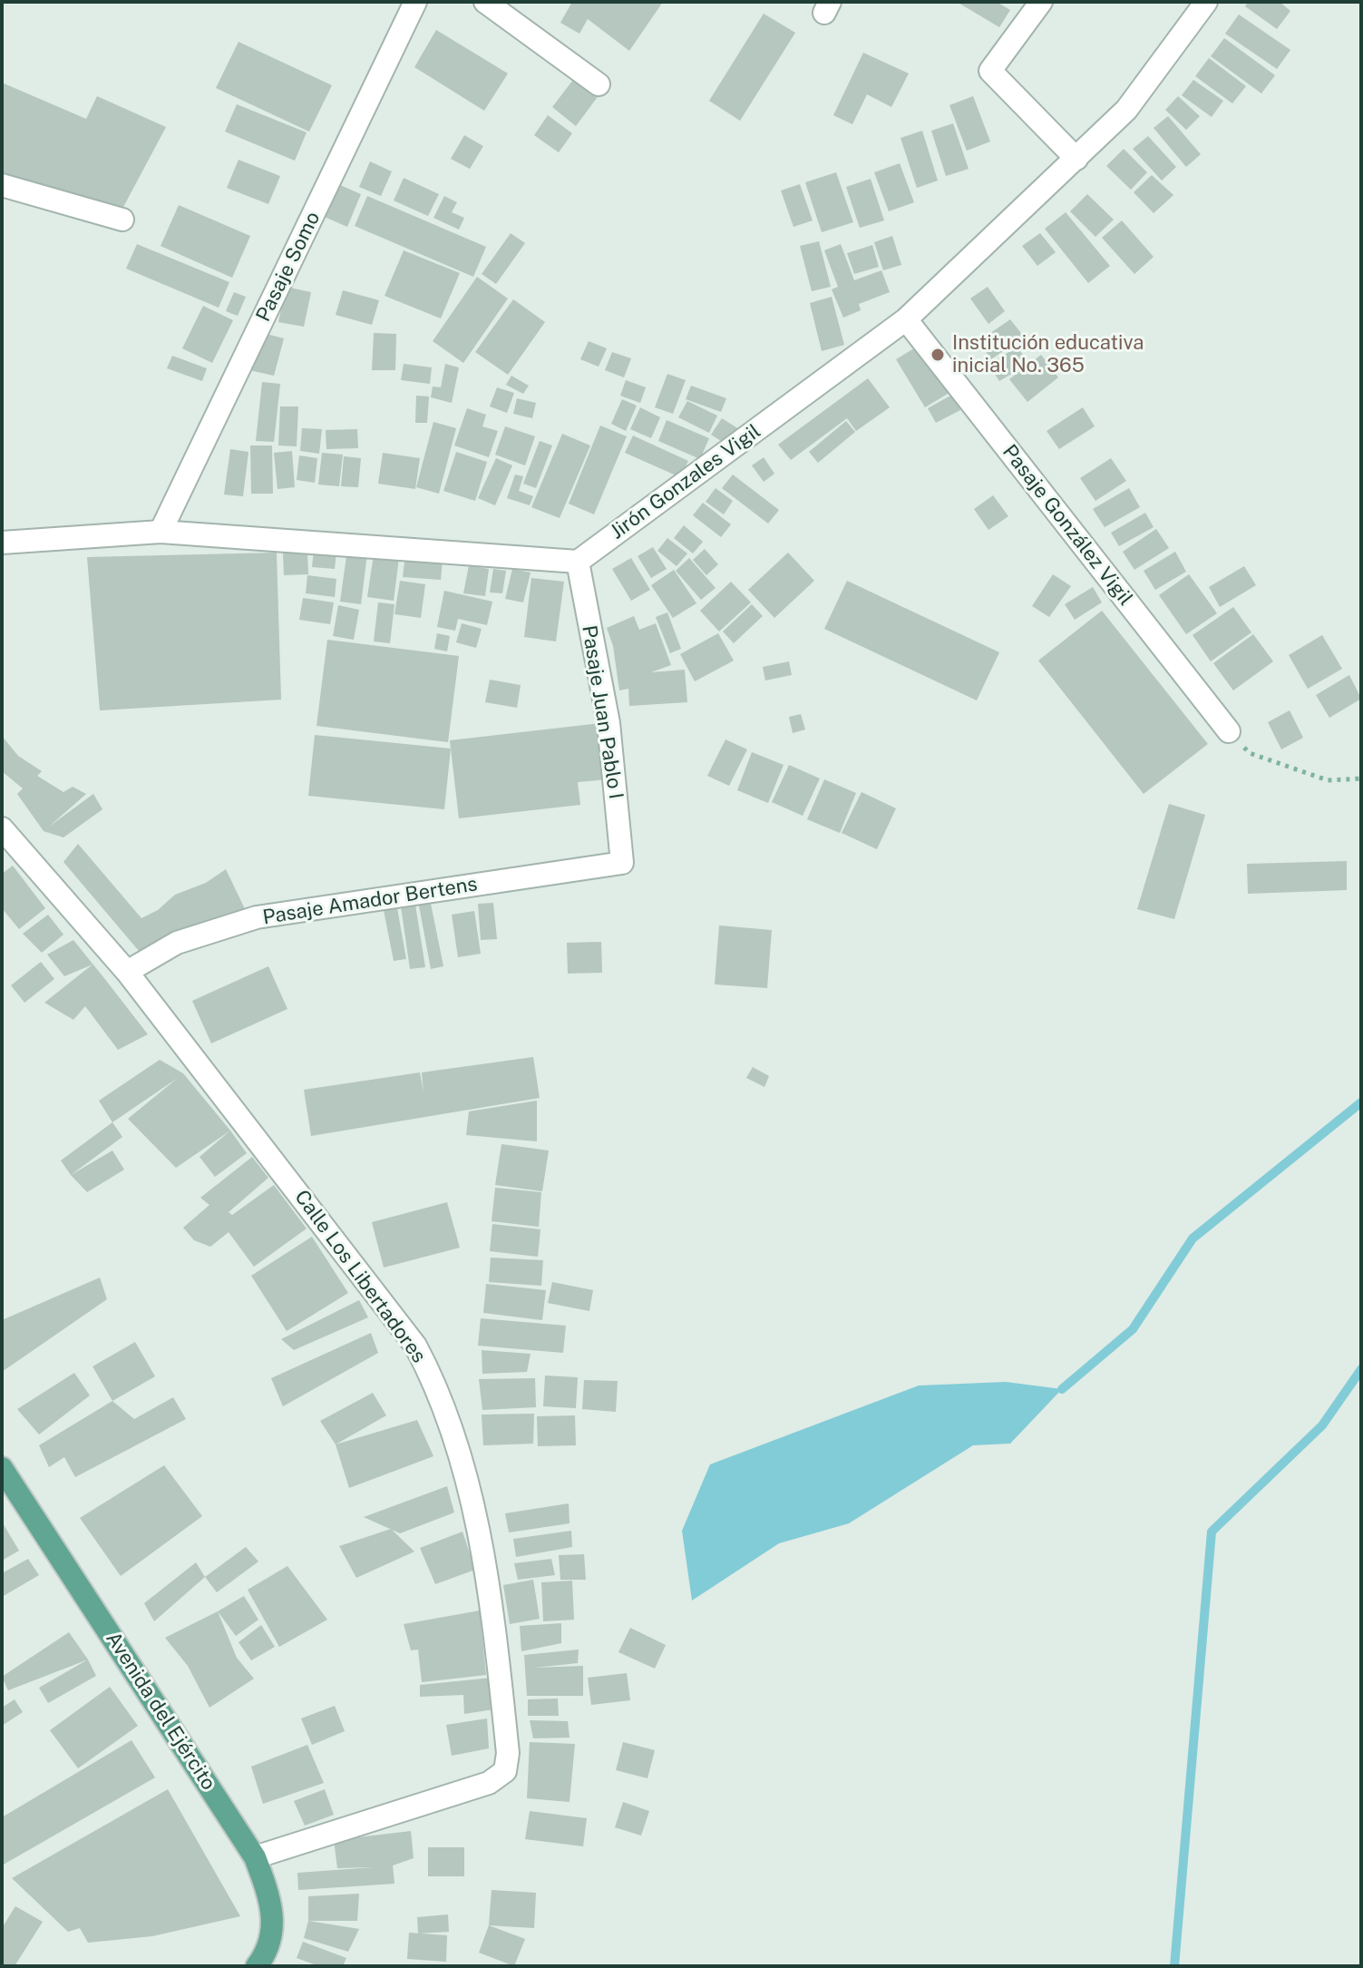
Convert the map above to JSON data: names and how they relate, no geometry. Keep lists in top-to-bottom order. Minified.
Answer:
{"streets":{"main road":["Avenida del Ejército"],"street":["Pasaje Somo","Jirón Gonzales Vigil","Pasaje González Vigil","Pasaje Juan Pablo I","Pasaje Amador Bertens","Calle Los Libertadores"]},"crossings":[["Jirón Gonzales Vigil","Pasaje González Vigil"],["Jirón Gonzales Vigil","Pasaje Juan Pablo I"],["Pasaje Juan Pablo I","Pasaje Amador Bertens"],["Pasaje Amador Bertens","Calle Los Libertadores"],["Calle Los Libertadores","Avenida del Ejército"]],"places":["Institución educativa inicial No. 365"]}
